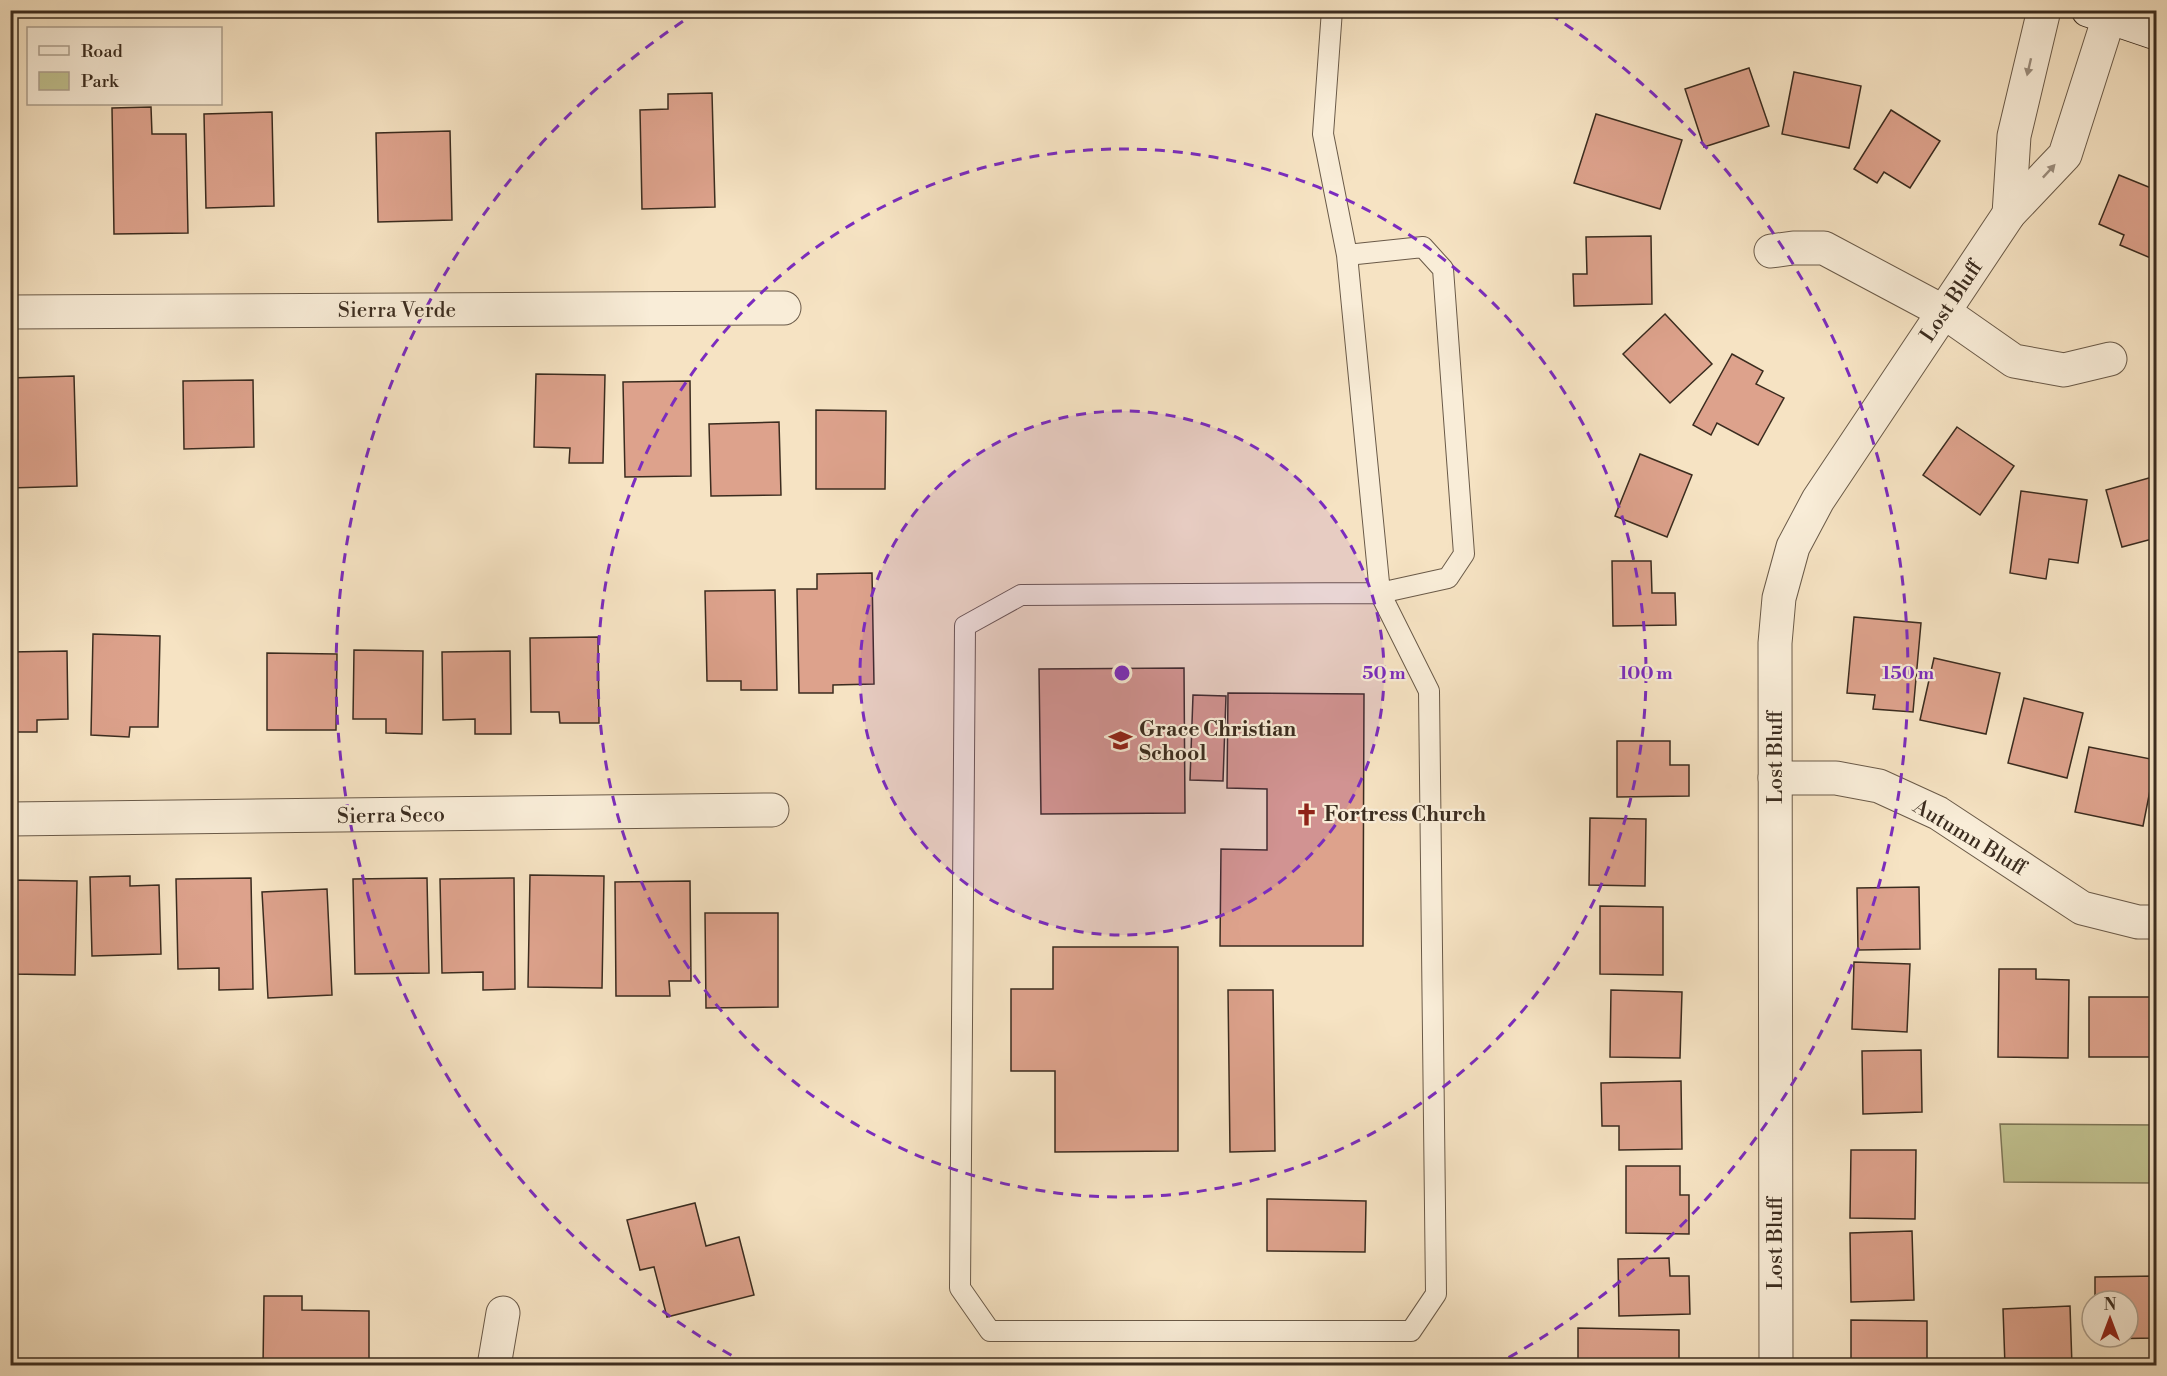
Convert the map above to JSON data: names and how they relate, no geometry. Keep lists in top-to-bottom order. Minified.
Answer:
{"streets":{"street":["Lost Bluff","Sierra Verde","Sierra Seco","Autumn Bluff"]},"crossings":[["Lost Bluff","Autumn Bluff"]],"places":{"school or university":["Grace Christian School"],"church":["Fortress Church"]},"legend":["Road","Park"],"north":"top","rings":["50 m","100 m","150 m"]}
